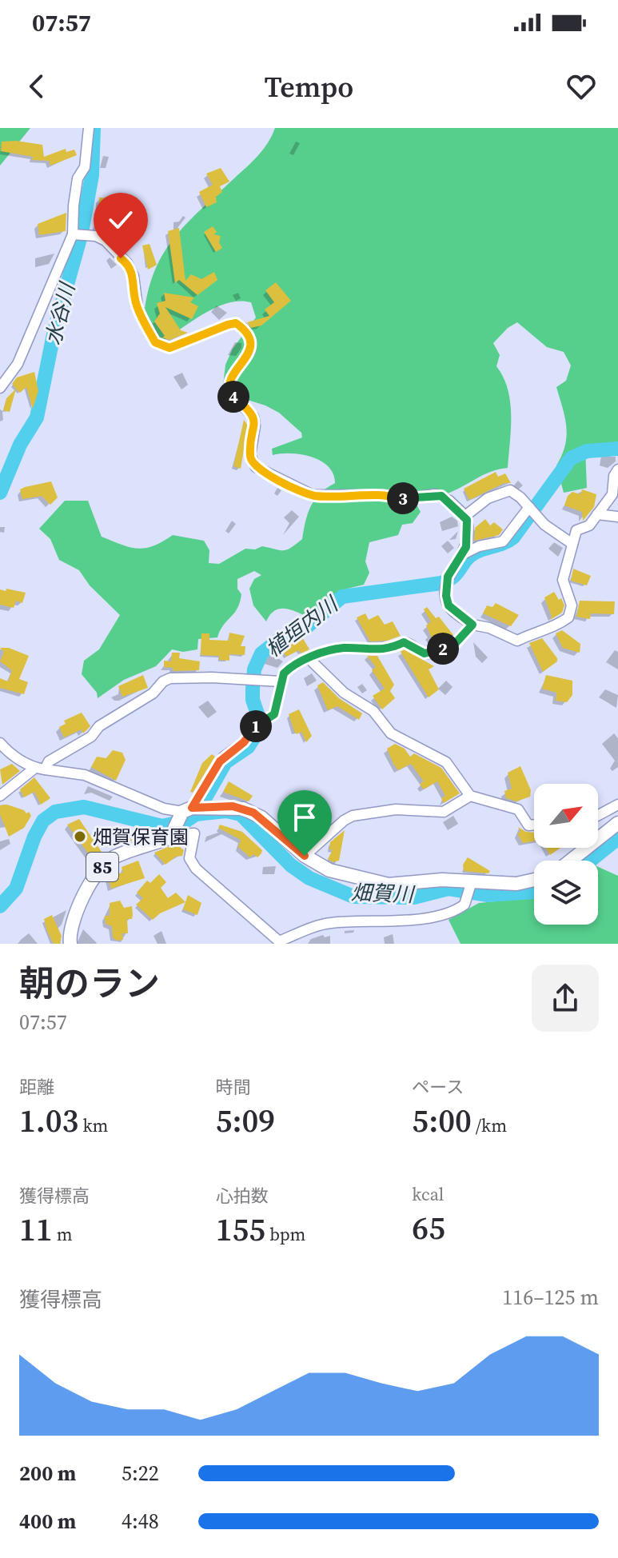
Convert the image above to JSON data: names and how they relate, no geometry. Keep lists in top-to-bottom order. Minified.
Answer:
{"streets":{"main road":["85"]},"water":["水谷川","植垣内川","畑賀川"],"places":["畑賀保育園"],"north":"top right","page":{"status":"07:57","header":"Tempo","pins":["4","3","2","1"],"heading":["朝のラン","07:57"],"stats":[["距離","1.03 km"],["時間","5:09"],["ペース","5:00 /km"],["獲得標高","11 m"],["心拍数","155 bpm"],["kcal","65"]],"chart":["獲得標高","116–125 m"],"list":[{"name":"200 m","note":"5:22"},{"name":"400 m","note":"4:48"}]}}
